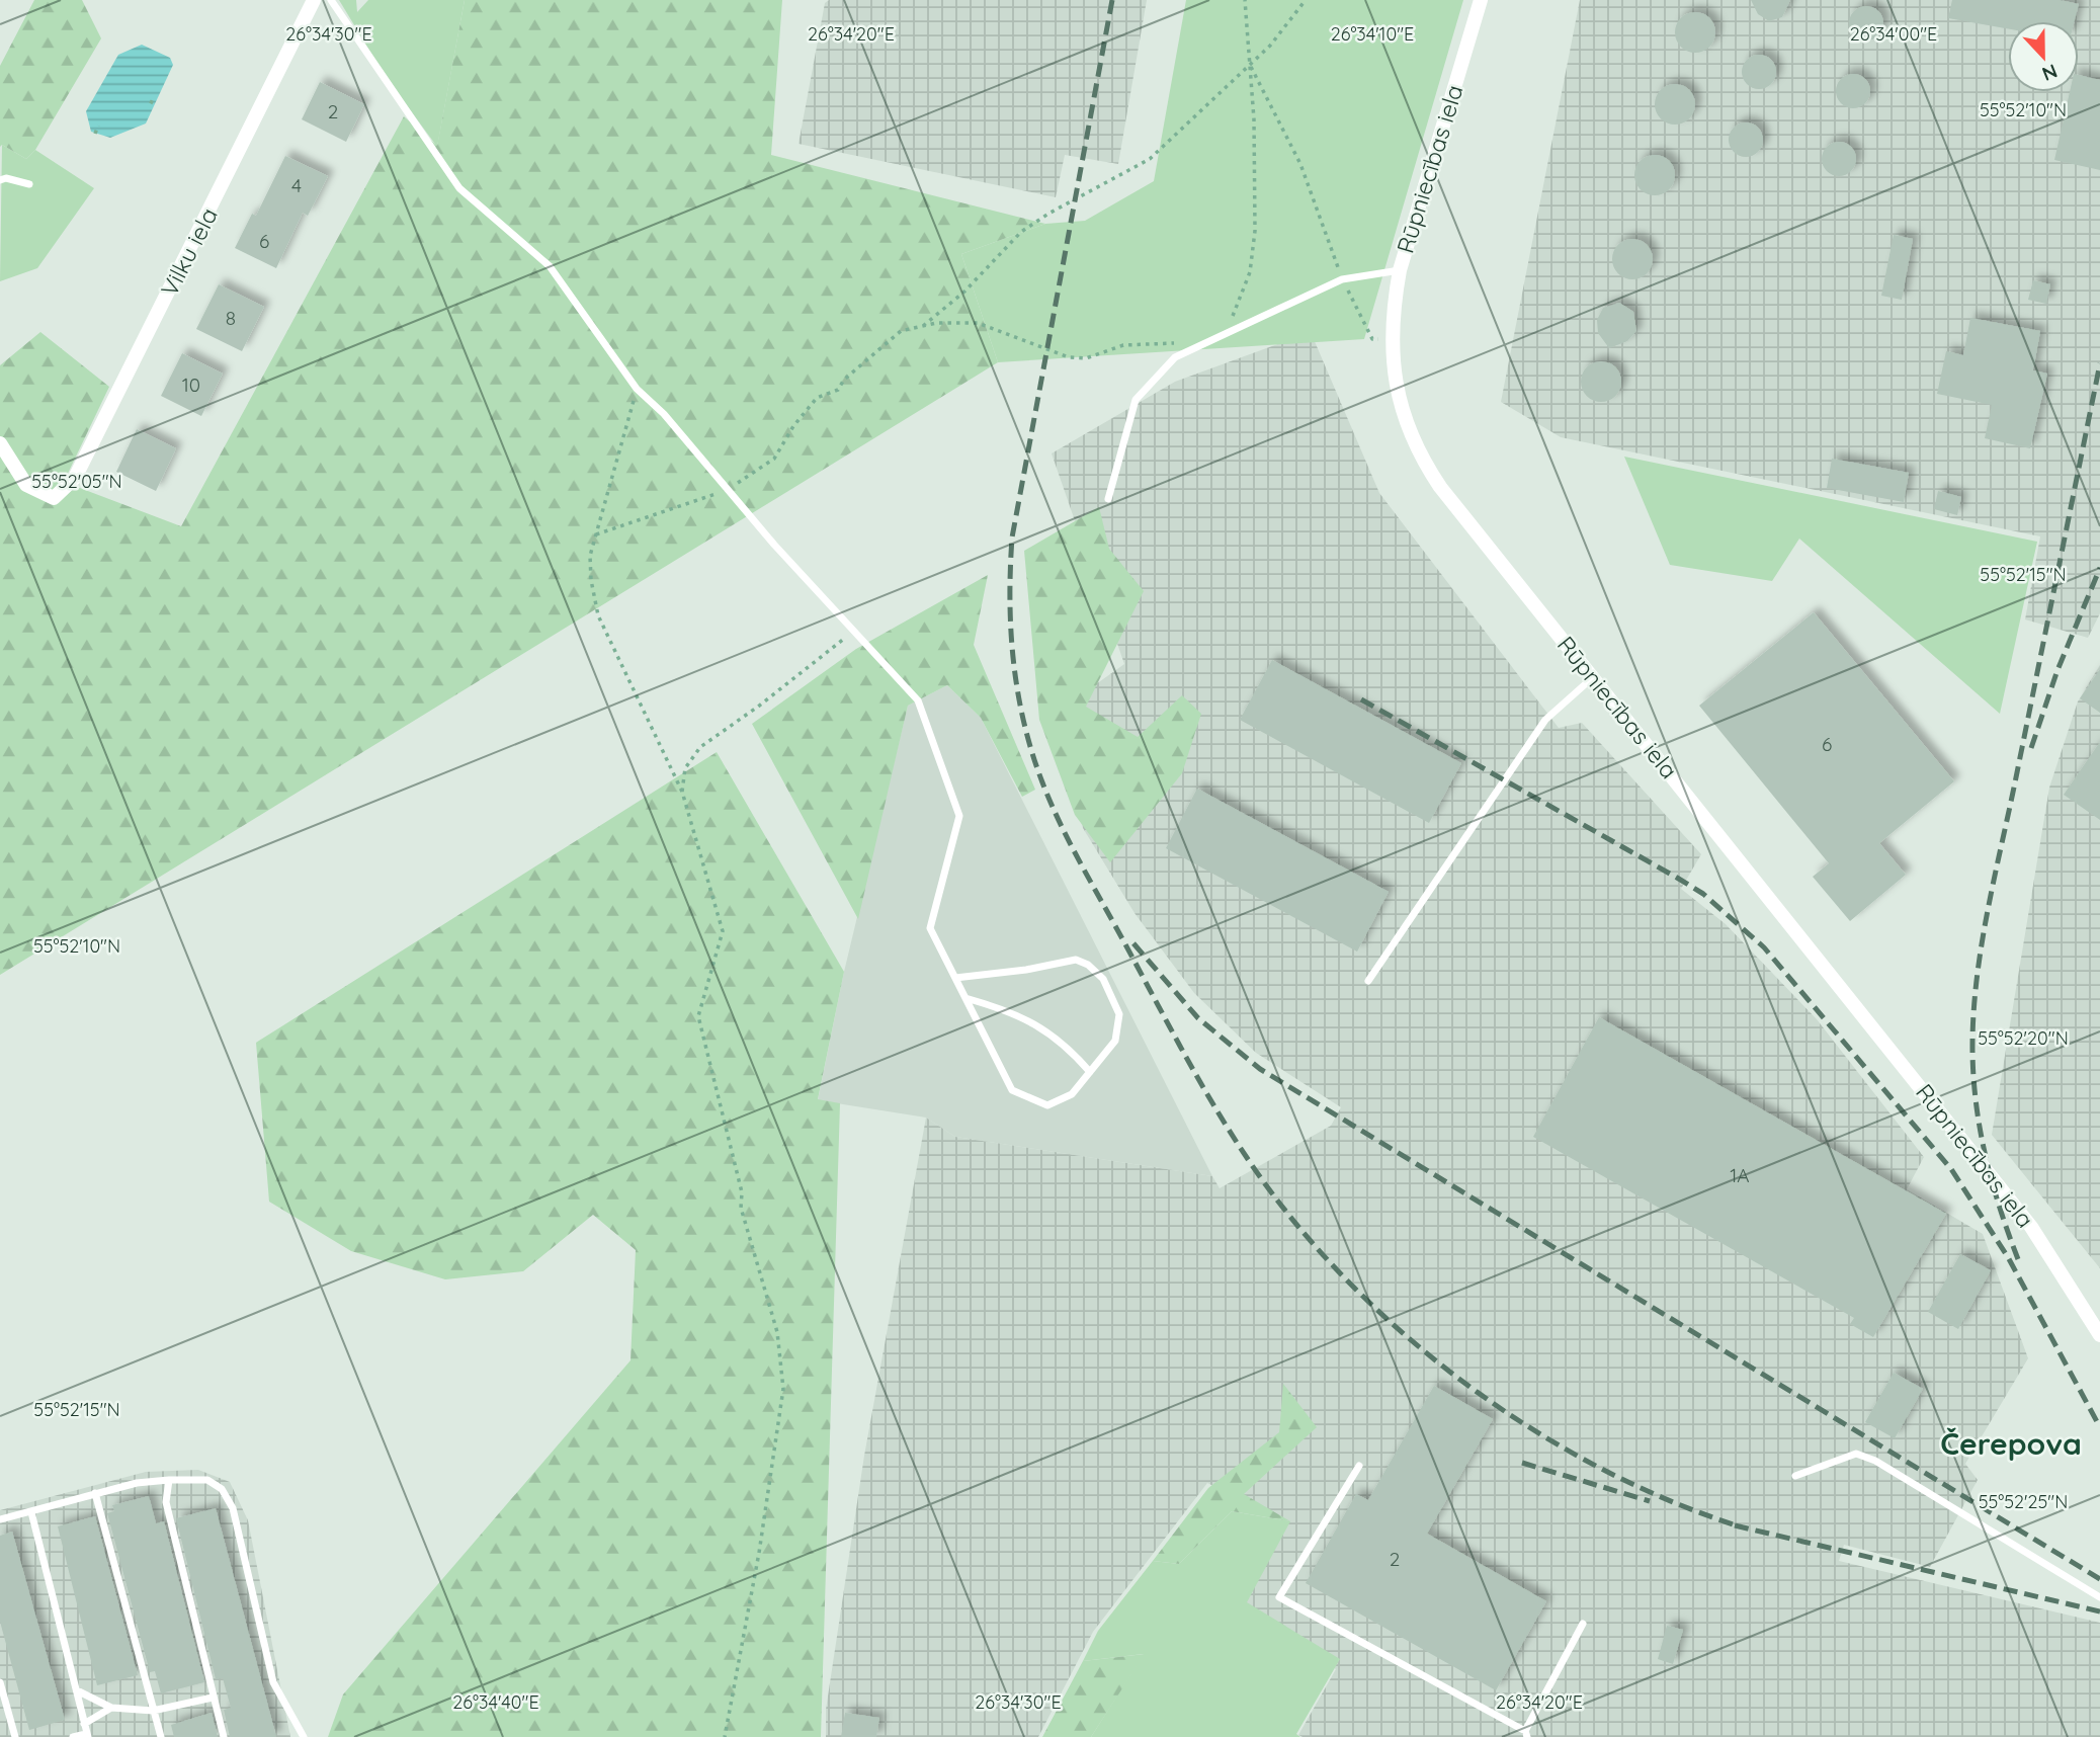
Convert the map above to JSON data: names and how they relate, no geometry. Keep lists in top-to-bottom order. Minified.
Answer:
{"streets":{"street":["Rūpniecības iela","Vilku iela"]},"districts":["Čerepova"],"house_numbers":["2","4","6","8","10","6","1A","2"],"north":"bottom","coordinates":["26°34'30\"E","26°34'20\"E","26°34'00\"E","26°34'10\"E","55°52'10\"N","55°52'05\"N","55°52'15\"N","55°52'20\"N","55°52'25\"N","26°34'40\"E"]}
